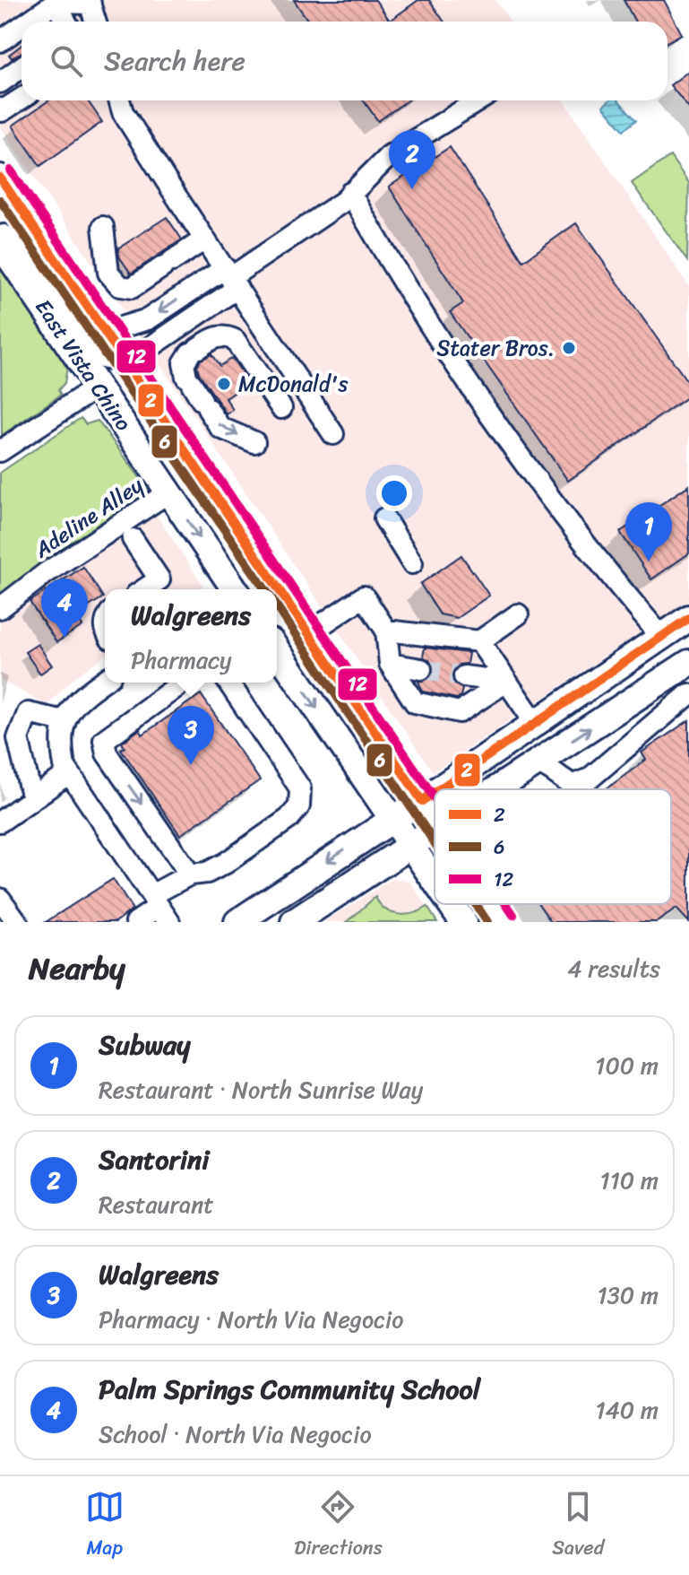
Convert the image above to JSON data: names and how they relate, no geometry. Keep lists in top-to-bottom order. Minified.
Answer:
{"streets":{"main road":["East Vista Chino"],"street":["Adeline Alley"]},"crossings":[["East Vista Chino","Adeline Alley"]],"places":["Stater Bros.","McDonald's"],"lines":["transit line 12","transit line 2","transit line 6"],"legend":["2","6","12"],"page":{"search":"Search here","pins":["2","1","4","3"],"popup":["Walgreens","Pharmacy"],"heading":["Nearby","4 results"],"list":[{"mark":"1","name":"Subway","note":"Restaurant · North Sunrise Way","value":"100 m"},{"mark":"2","name":"Santorini","note":"Restaurant","value":"110 m"},{"mark":"3","name":"Walgreens","note":"Pharmacy · North Via Negocio","value":"130 m"},{"mark":"4","name":"Palm Springs Community School","note":"School · North Via Negocio","value":"140 m"}],"nav":["Map","Directions","Saved"]}}
